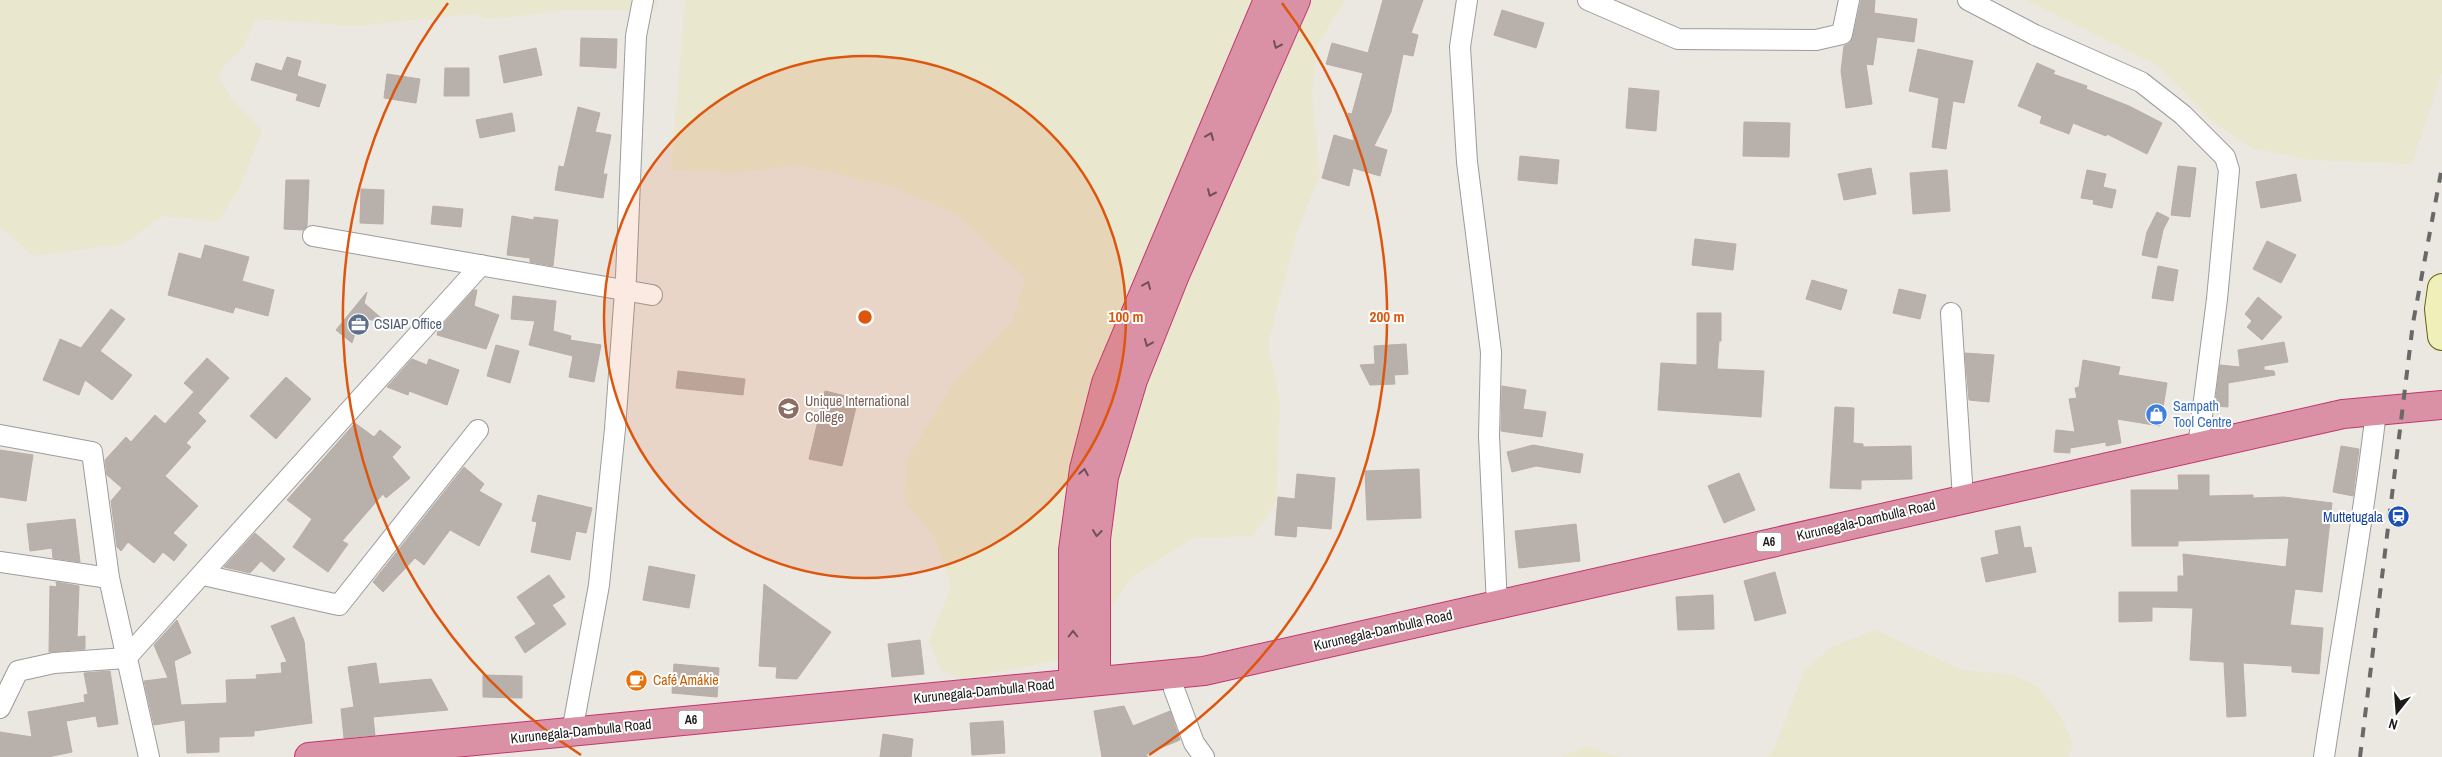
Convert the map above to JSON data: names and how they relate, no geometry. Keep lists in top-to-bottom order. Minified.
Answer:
{"streets":{"highway":["Kurunegala-Dambulla Road","A6"]},"places":{"office":["CSIAP Office"],"school or university":["Unique International College"],"shop":["Sampath Tool Centre"],"station":["Muttetugala"],"cafe":["Café Amákie"]},"north":"bottom","rings":["100 m","200 m"]}
